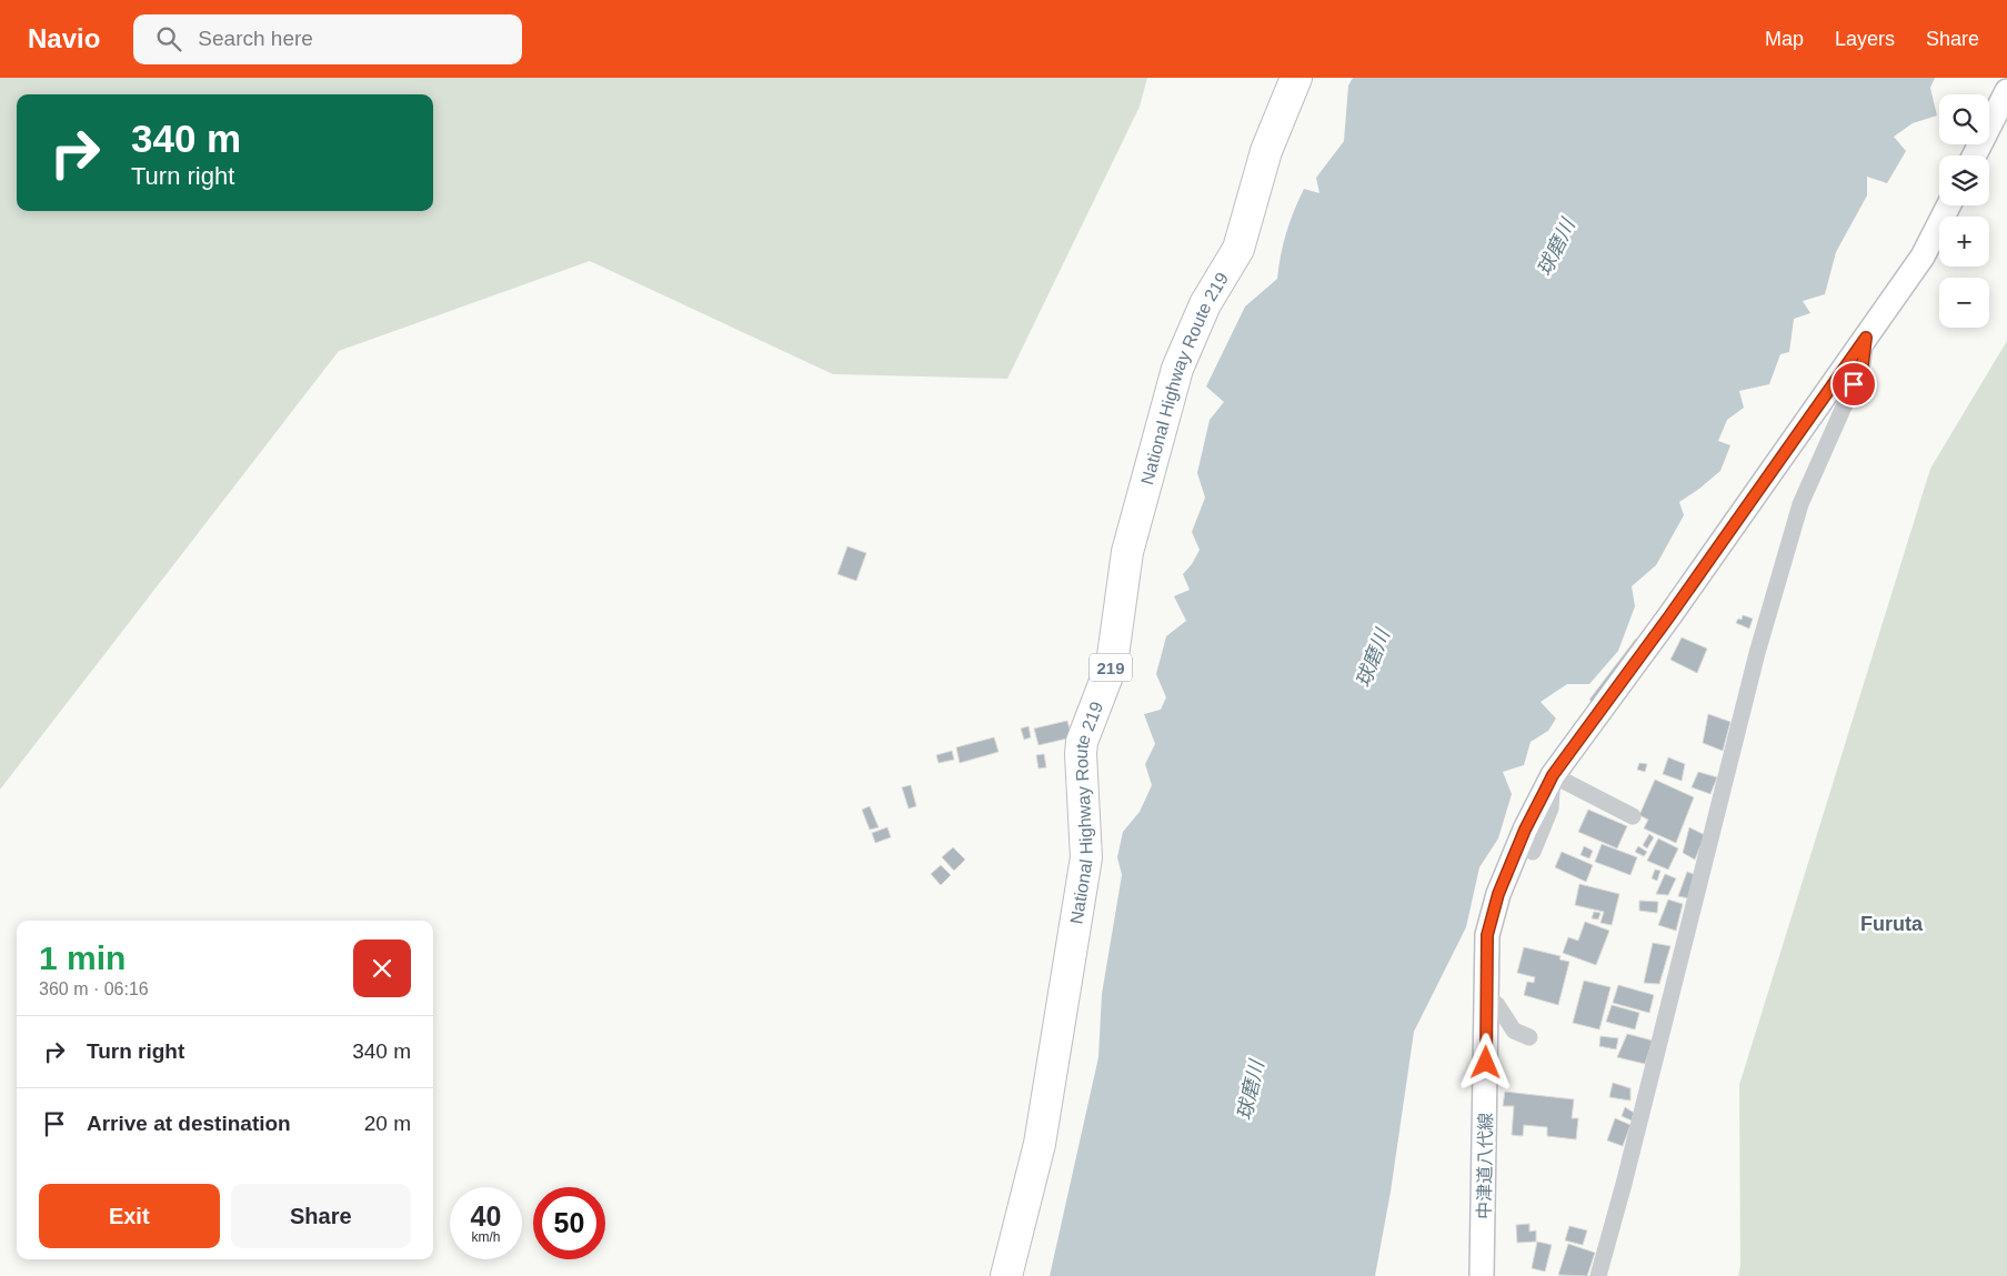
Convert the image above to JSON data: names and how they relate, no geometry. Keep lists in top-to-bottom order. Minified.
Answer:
{"streets":{"highway":["National Highway Route 219","219"],"main road":["中津道八代線"]},"districts":["Furuta"],"water":["球磨川"],"page":{"header":"Navio","search":"Search here","nav":["Map","Layers","Share"],"map_buttons":["+","−"],"turn":["340 m","Turn right"],"heading":["1 min","360 m · 06:16"],"list":[{"name":"Turn right","value":"340 m"},{"name":"Arrive at destination","value":"20 m"}],"buttons":["Exit","Share"],"speed":"40 km/h","limit":"50"}}
